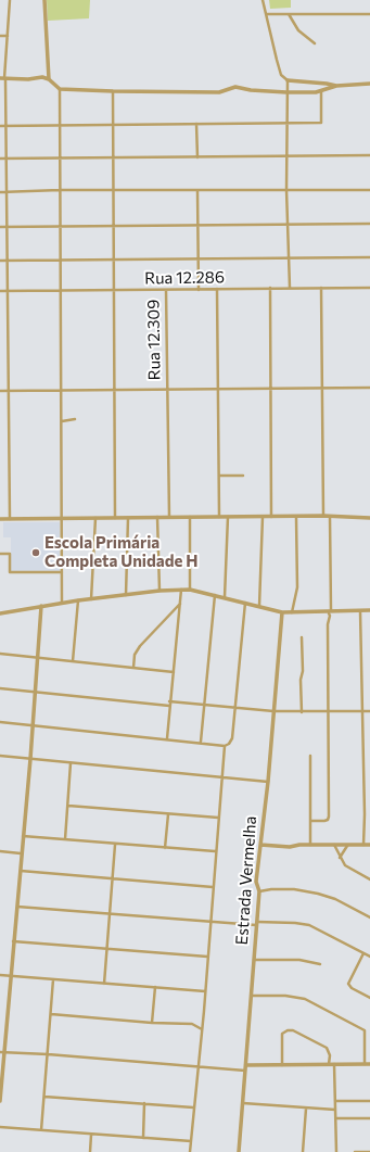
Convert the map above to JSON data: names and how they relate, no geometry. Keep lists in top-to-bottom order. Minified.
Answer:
{"streets":{"street":["Rua 12.286","Rua 12.309","Estrada Vermelha"]},"crossings":[["Rua 12.286","Rua 12.309"]],"places":["Escola Primária Completa Unidade H"]}
